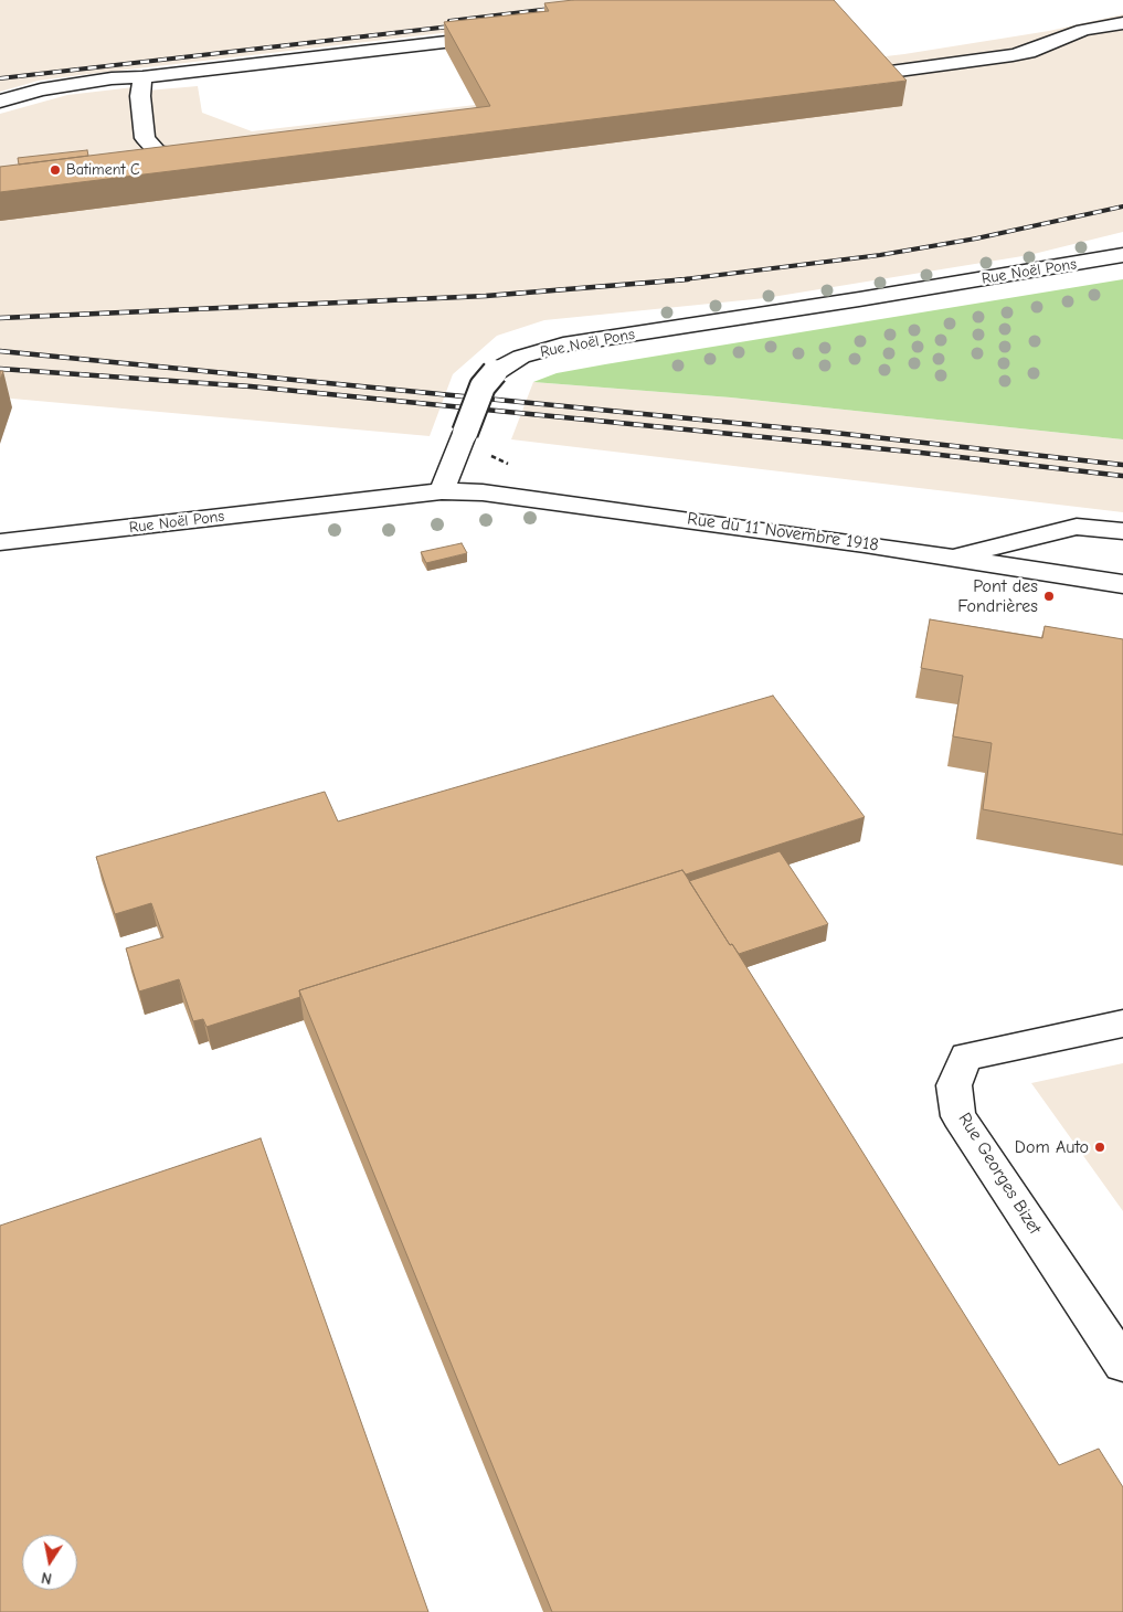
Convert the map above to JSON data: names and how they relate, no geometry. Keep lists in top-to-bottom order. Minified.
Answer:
{"streets":{"street":["Rue Noël Pons","Rue du 11 Novembre 1918","Rue Georges Bizet"]},"crossings":[["Rue Noël Pons","Rue du 11 Novembre 1918"]],"places":["Batiment C","Pont des Fondrières","Dom Auto"],"north":"bottom"}
